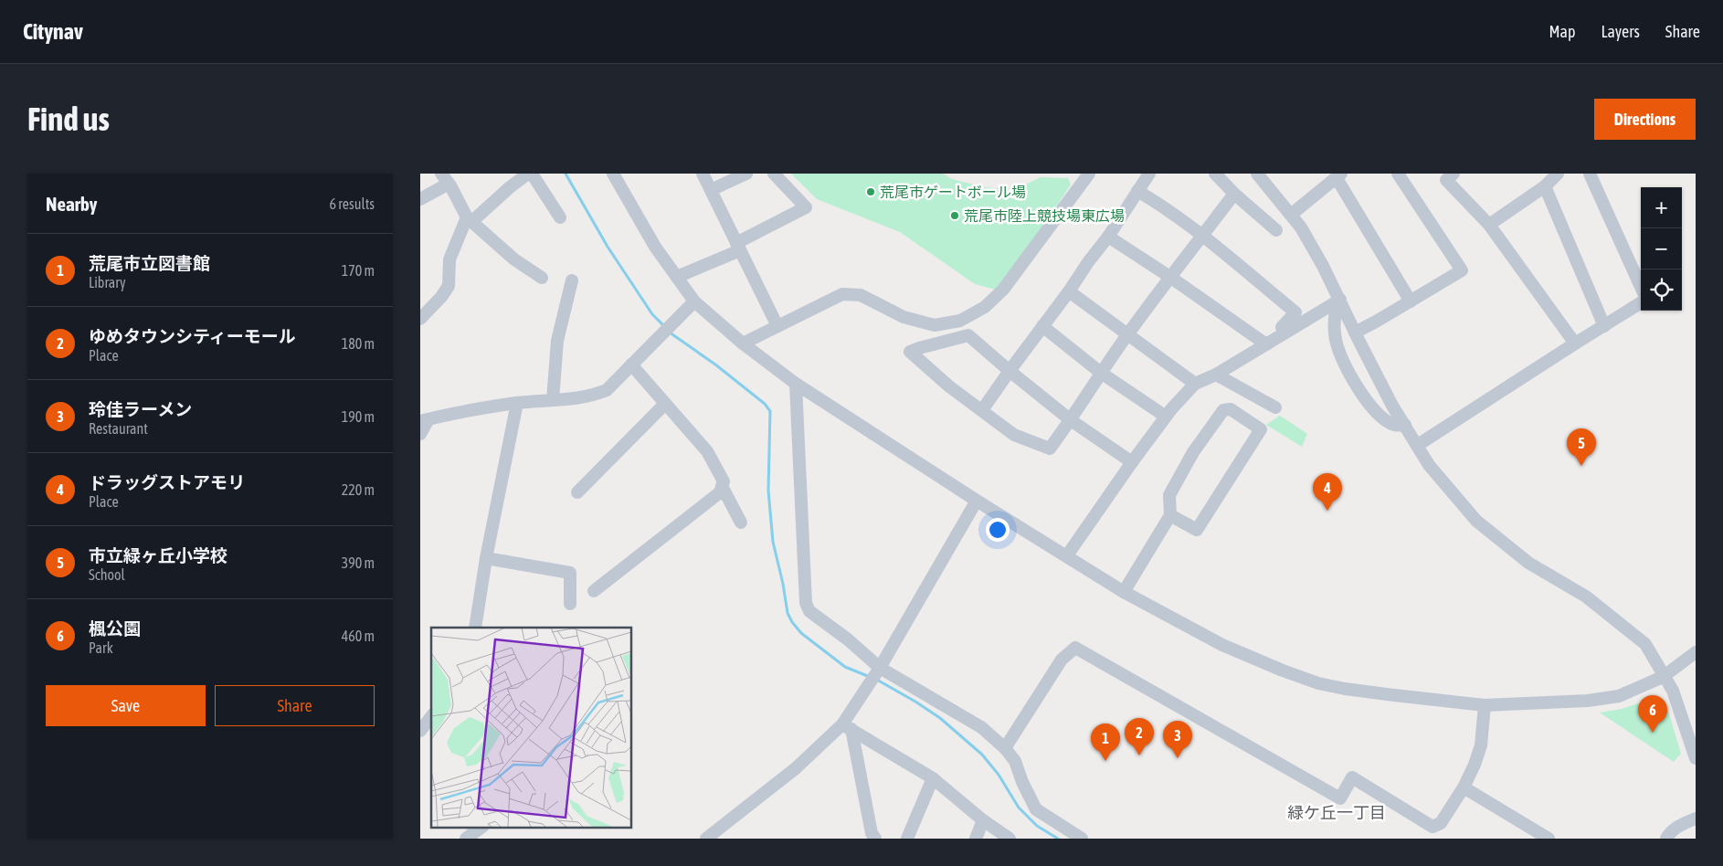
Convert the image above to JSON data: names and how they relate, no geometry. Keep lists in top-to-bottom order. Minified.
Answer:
{"districts":["緑ケ丘一丁目"],"places":["荒尾市ゲートボール場","荒尾市陸上競技場東広場"],"page":{"header":"Citynav","nav":["Map","Layers","Share"],"buttons":["Directions",["Save","Share"]],"title":"Find us","heading":["Nearby","6 results"],"map_buttons":["+","−"],"list":[{"mark":"1","name":"荒尾市立図書館","note":"Library","value":"170 m"},{"mark":"2","name":"ゆめタウンシティーモール","note":"Place","value":"180 m"},{"mark":"3","name":"玲佳ラーメン","note":"Restaurant","value":"190 m"},{"mark":"4","name":"ドラッグストアモリ","note":"Place","value":"220 m"},{"mark":"5","name":"市立緑ヶ丘小学校","note":"School","value":"390 m"},{"mark":"6","name":"楓公園","note":"Park","value":"460 m"}],"pins":["5","4","6","2","3","1"]}}
